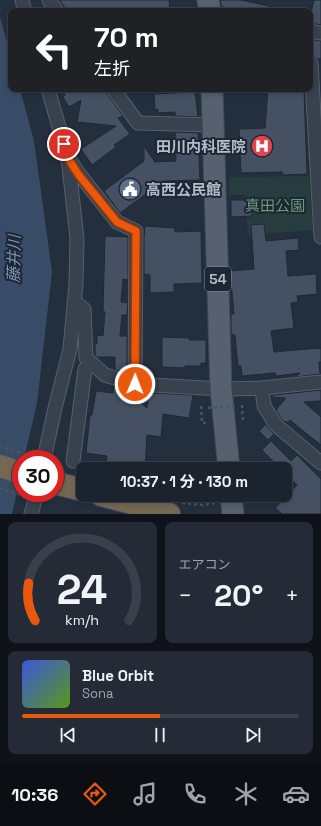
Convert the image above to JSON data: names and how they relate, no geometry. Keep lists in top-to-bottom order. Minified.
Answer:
{"streets":{"main road":["54"]},"water":["藤井川"],"parks":["真田公園"],"places":{"hospital":["田川内科医院"],"public building":["高西公民館"]},"page":{"turn":["70 m","左折"],"limit":"30","trip":"10:37 · 1 分 · 130 m","tile":"エアコン","heat":["−","20°","+"],"song":["Blue Orbit","Sona"],"tabs":"10:36","gauge":["24","km/h"]}}
